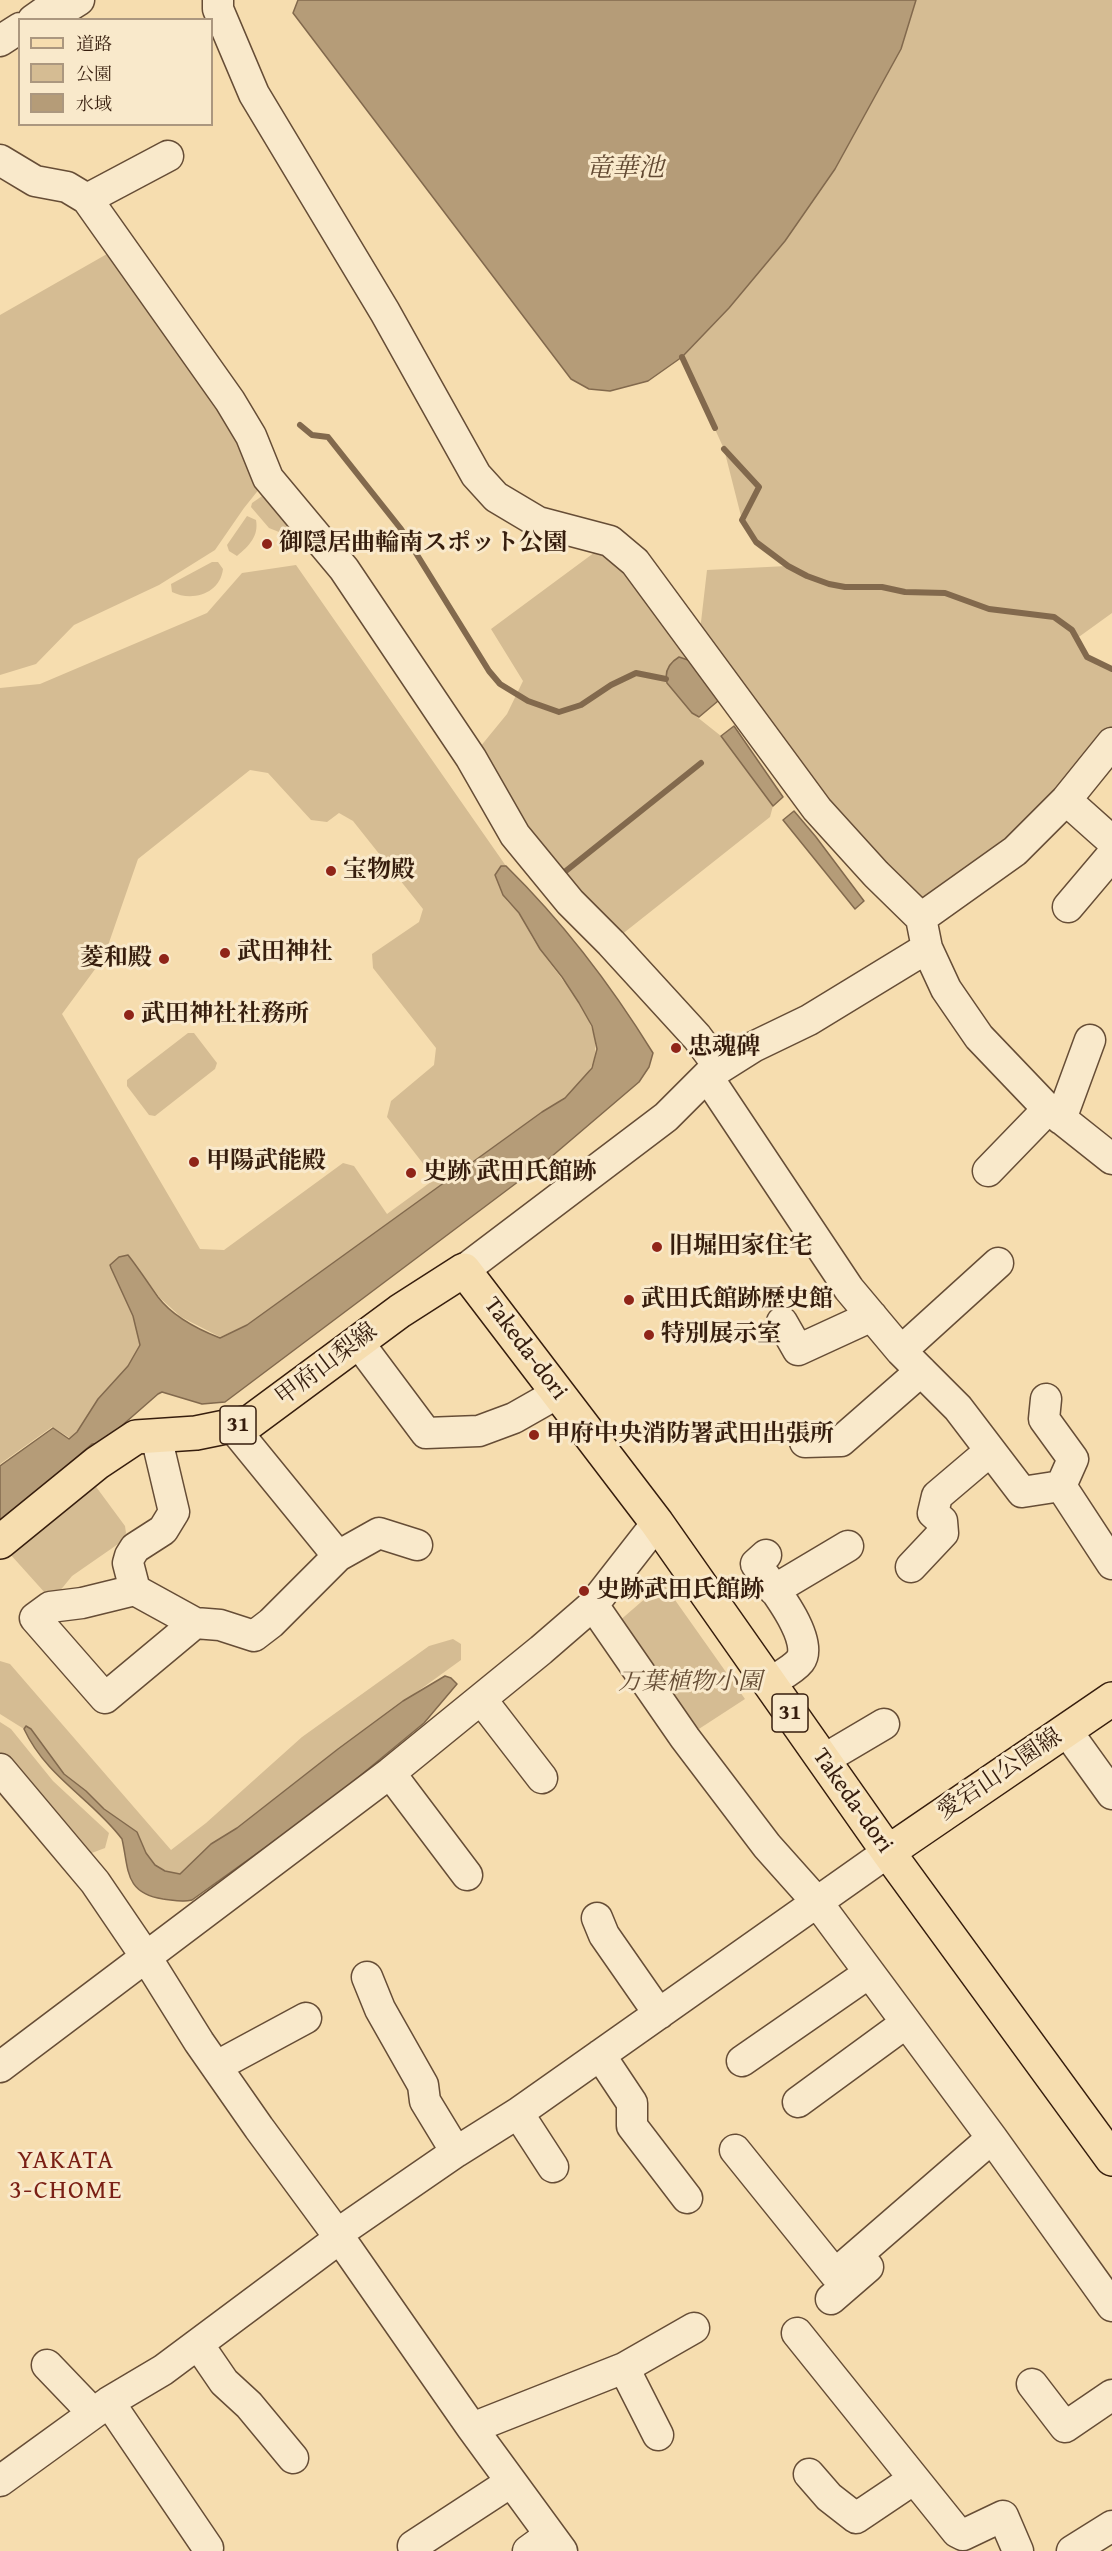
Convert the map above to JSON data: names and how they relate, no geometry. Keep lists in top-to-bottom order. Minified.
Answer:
{"streets":{"main road":["Takeda-dori","甲府山梨線","31","愛宕山公園線"]},"crossings":[["Takeda-dori","甲府山梨線"],["Takeda-dori","愛宕山公園線"]],"districts":["YAKATA 3-CHOME"],"water":["竜華池"],"parks":["万葉植物小園"],"places":["御隠居曲輪南スポット公園","宝物殿","武田神社","菱和殿","武田神社社務所","忠魂碑","甲陽武能殿","史跡 武田氏館跡","旧堀田家住宅","武田氏館跡歴史館","特別展示室","甲府中央消防署武田出張所","史跡武田氏館跡"],"legend":["道路","公園","水域"]}
